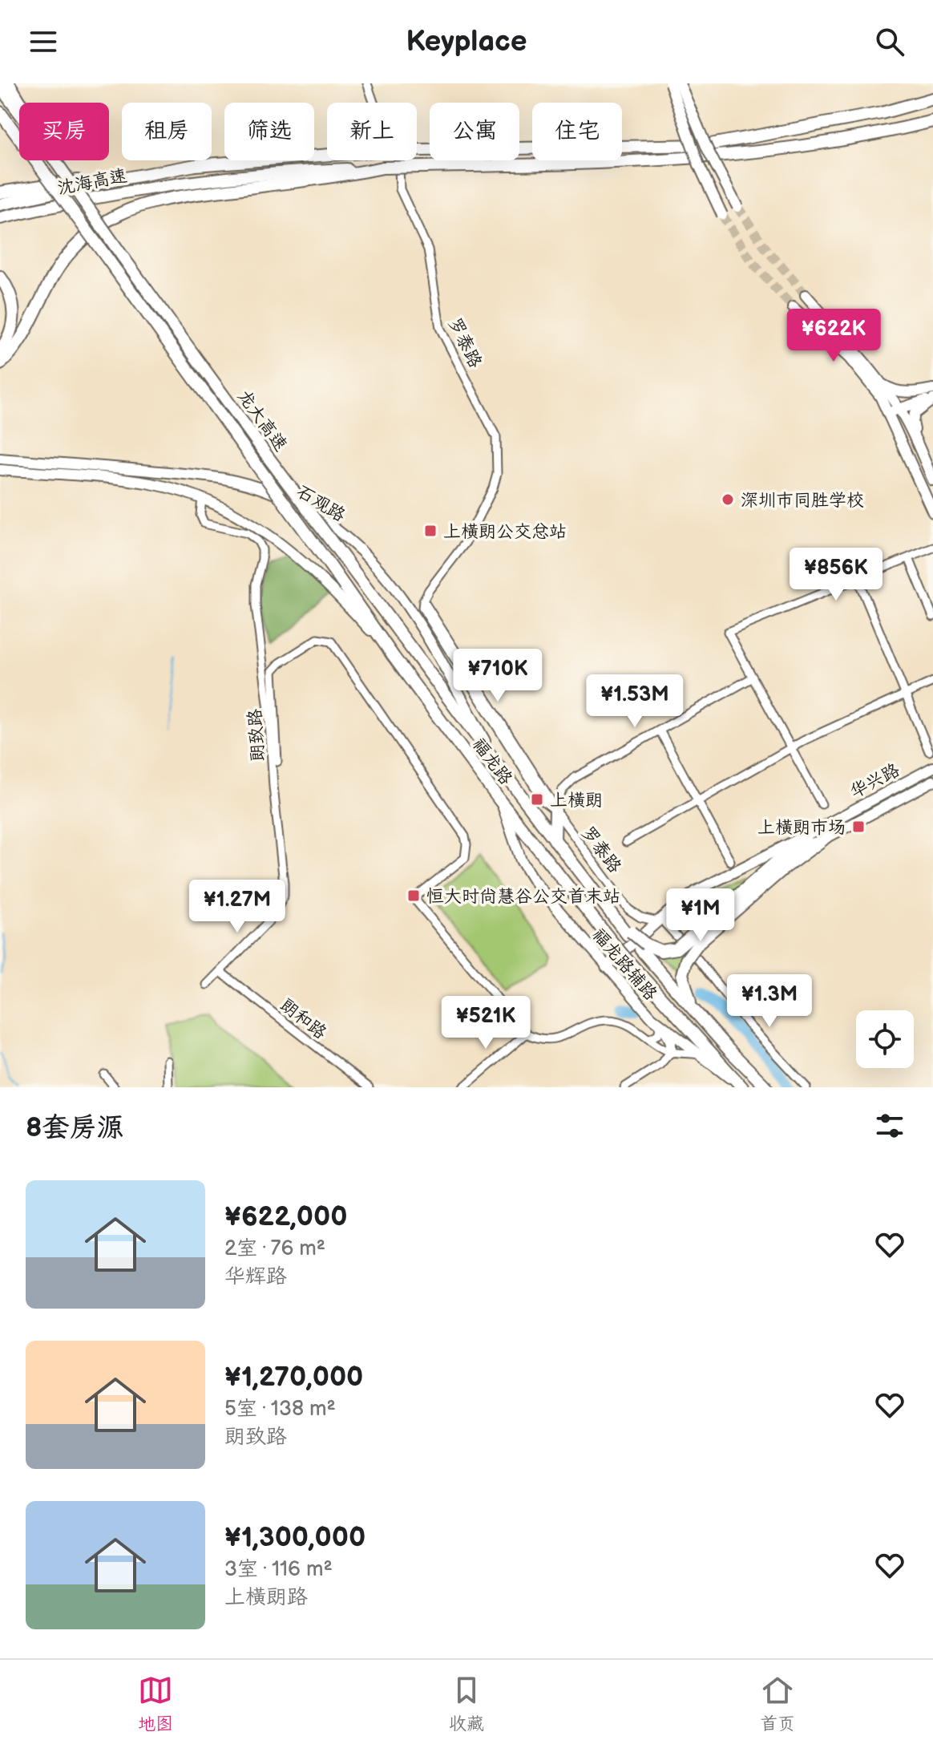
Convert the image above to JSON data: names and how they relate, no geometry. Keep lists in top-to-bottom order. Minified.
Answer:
{"streets":{"highway":["沈海高速","龙大高速","福龙路"],"main road":["石观路","华兴路","福龙路辅路"],"street":["罗泰路","朗致路","朗和路"]},"crossings":[["罗泰路","华兴路"],["龙大高速","石观路"],["龙大高速","福龙路"],["石观路","福龙路"],["朗致路","朗和路"],["福龙路","福龙路辅路"],["华兴路","福龙路辅路"]],"places":{"other":["深圳市同胜学校"],"transit":["上横朗公交总站","上横朗","上横朗市场","恒大时尚慧谷公交首末站"]},"page":{"header":"Keyplace","chip":["买房","租房","筛选","新上","公寓","住宅"],"price":["¥622K","¥856K","¥710K","¥1.53M","¥1.27M","¥1M","¥1.3M","¥521K"],"heading":"8套房源","list":[{"name":"¥622,000","note":"2室 · 76 m² · 华辉路"},{"name":"¥1,270,000","note":"5室 · 138 m² · 朗致路"},{"name":"¥1,300,000","note":"3室 · 116 m² · 上横朗路"}],"tabs":["地图","收藏","首页"]}}
